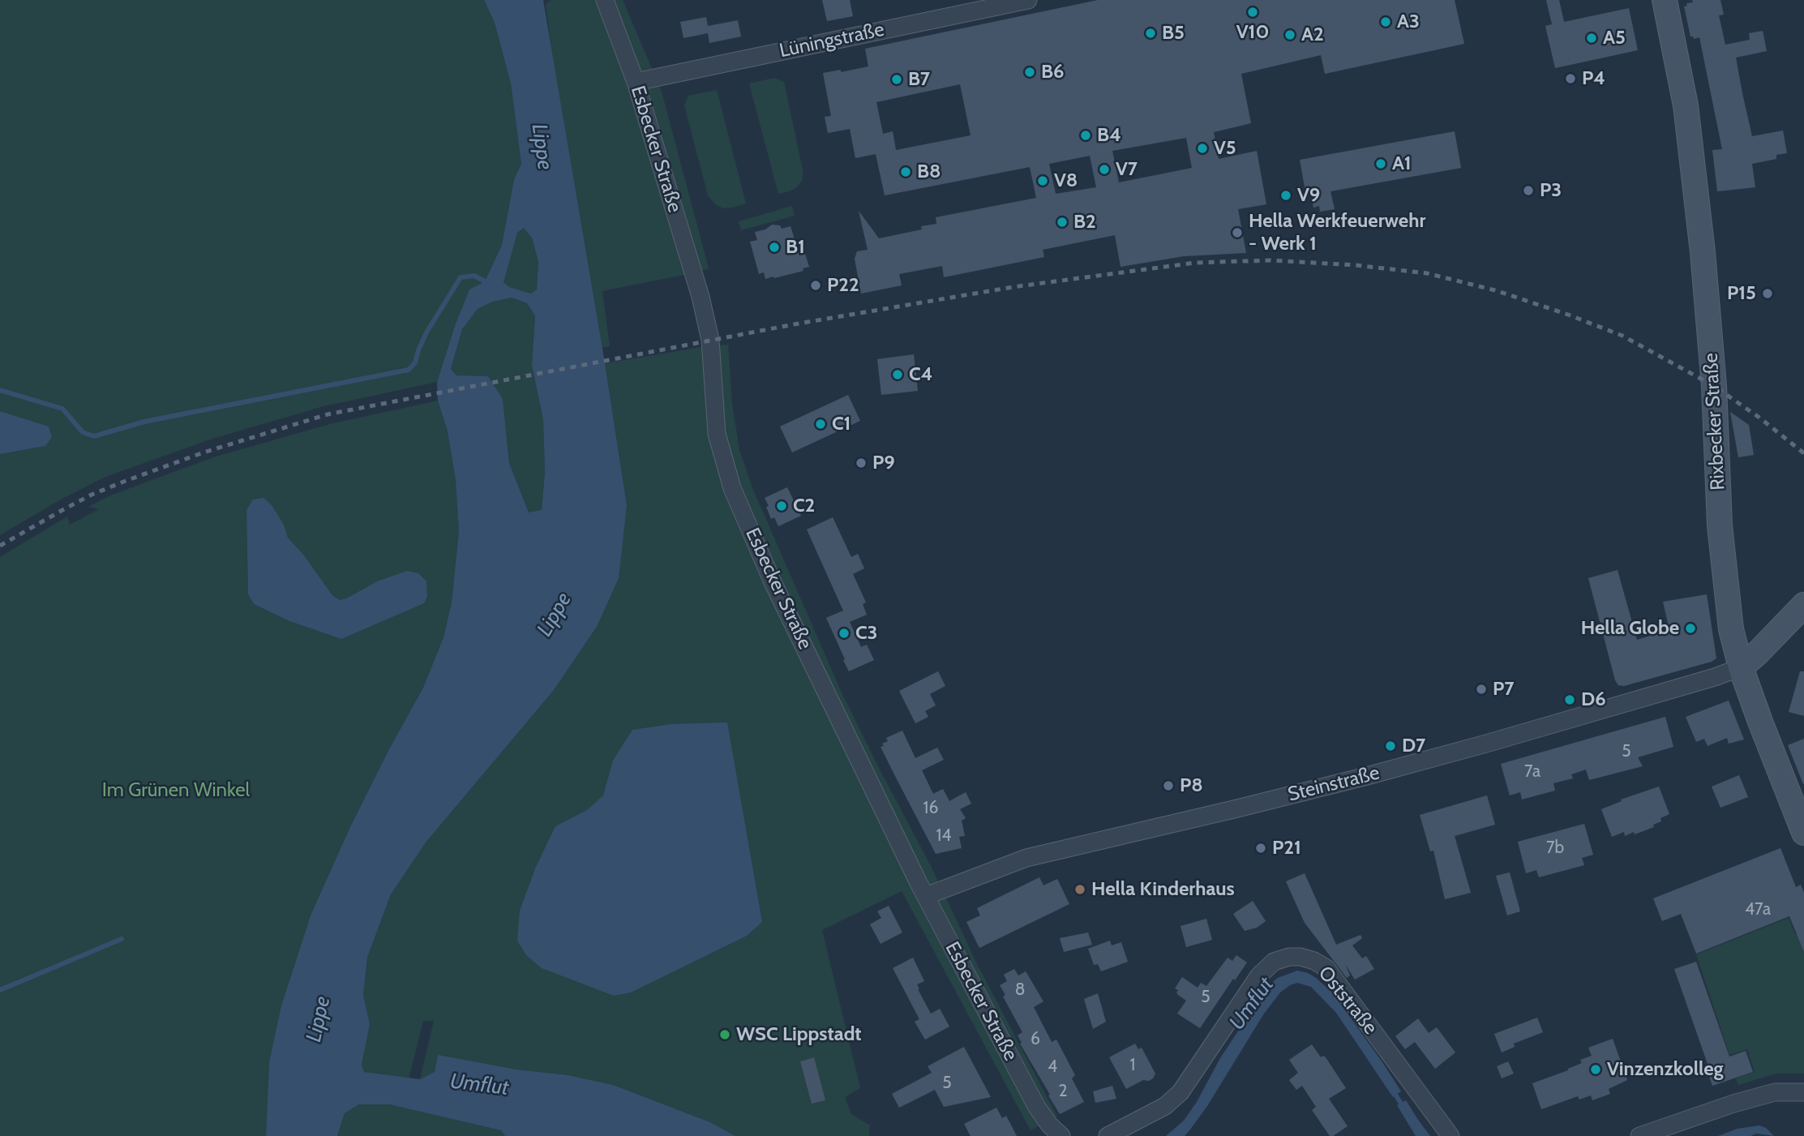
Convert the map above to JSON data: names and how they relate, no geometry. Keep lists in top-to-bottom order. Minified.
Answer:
{"streets":{"street":["Lüningstraße","Esbecker Straße","Rixbecker Straße","Steinstraße","Oststraße"]},"crossings":[["Lüningstraße","Esbecker Straße"],["Esbecker Straße","Steinstraße"],["Rixbecker Straße","Steinstraße"]],"water":["Lippe","Umflut"],"parks":["Im Grünen Winkel"],"places":["V10","A3","B5","A2","A5","B6","P4","B7","B4","V5","A1","V7","B8","V8","P3","V9","B2","Hella Werkfeuerwehr - Werk 1","B1","P22","P15","C4","C1","P9","C2","Hella Globe","C3","P7","D6","D7","P8","P21","Hella Kinderhaus","WSC Lippstadt","Vinzenzkolleg"],"house_numbers":["5","7a","16","14","7b","47a","8","5","6","1","4","5","2"]}
